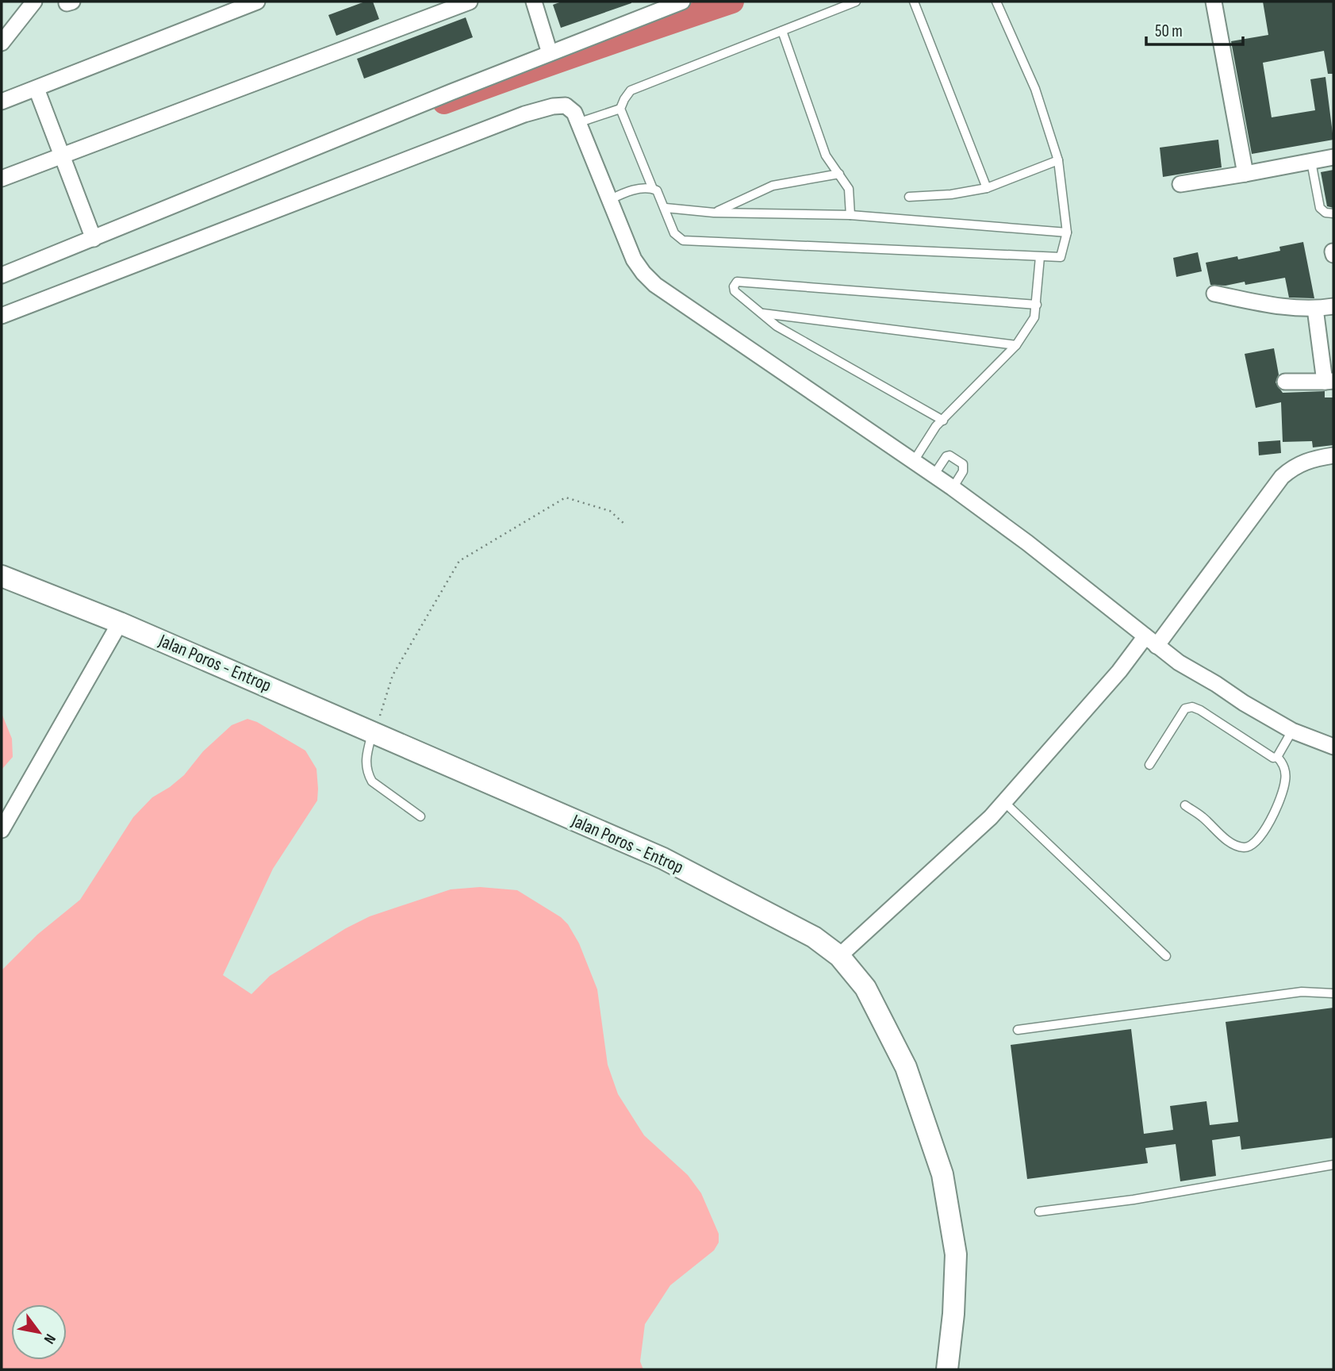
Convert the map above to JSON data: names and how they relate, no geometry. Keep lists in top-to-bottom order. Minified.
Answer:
{"streets":{"main road":["Jalan Poros - Entrop"]},"scale_bar":"50 m","north":"bottom right"}
